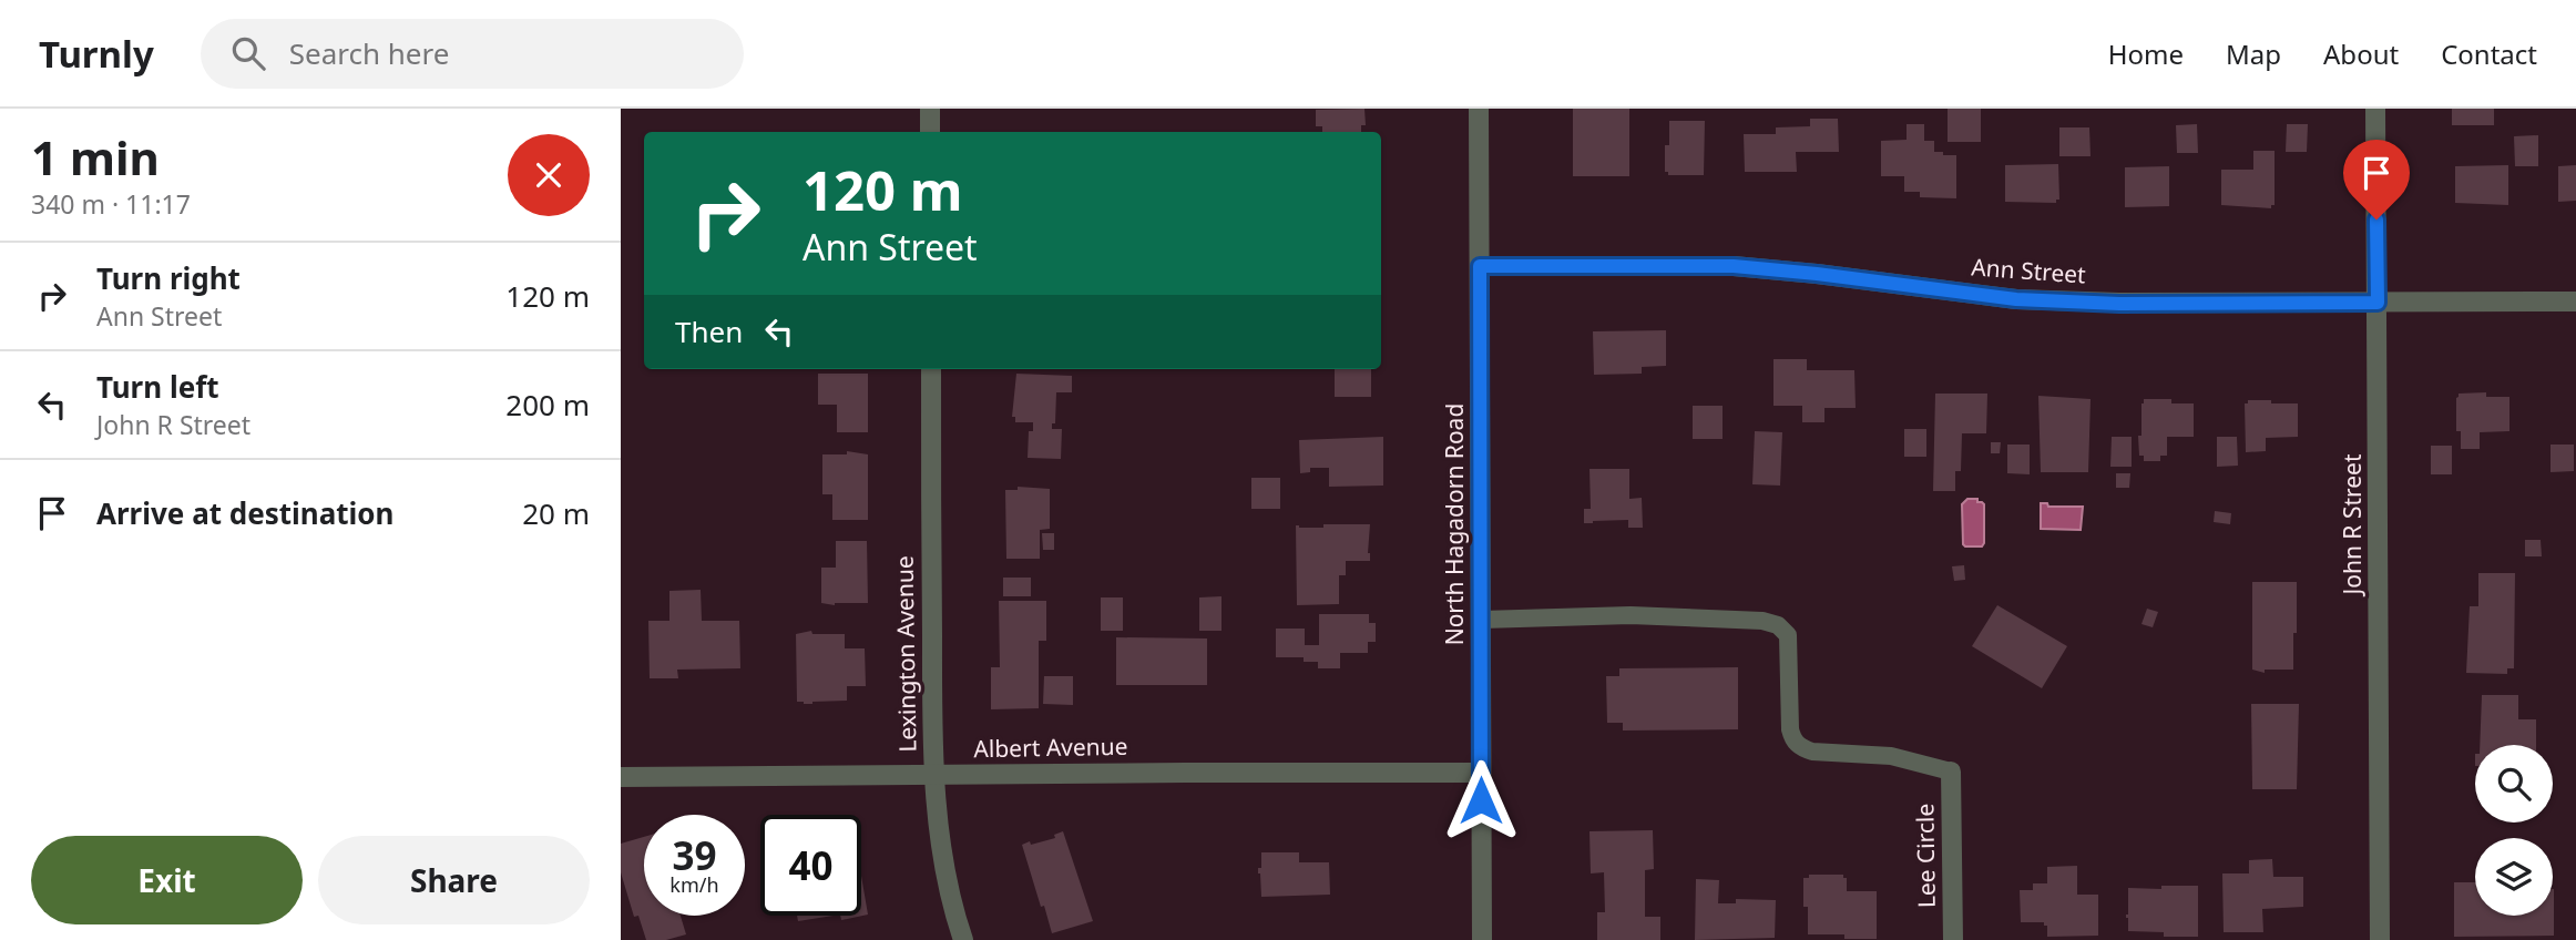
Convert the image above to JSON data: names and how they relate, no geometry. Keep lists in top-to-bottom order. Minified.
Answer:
{"streets":{"street":["Ann Street","North Hagadorn Road","John R Street","Lexington Avenue","Albert Avenue","Lee Circle"]},"crossings":[["Ann Street","North Hagadorn Road"],["Ann Street","John R Street"],["North Hagadorn Road","Albert Avenue"],["Lexington Avenue","Albert Avenue"]],"page":{"header":"Turnly","search":"Search here","nav":["Home","Map","About","Contact"],"heading":["1 min","340 m · 11:17"],"turn":["120 m","Ann Street"],"list":[{"name":"Turn right","note":"Ann Street","value":"120 m"},{"name":"Turn left","note":"John R Street","value":"200 m"},{"name":"Arrive at destination","value":"20 m"}],"then":"Then","speed":"39 km/h","limit":"40","buttons":["Exit","Share"]}}
